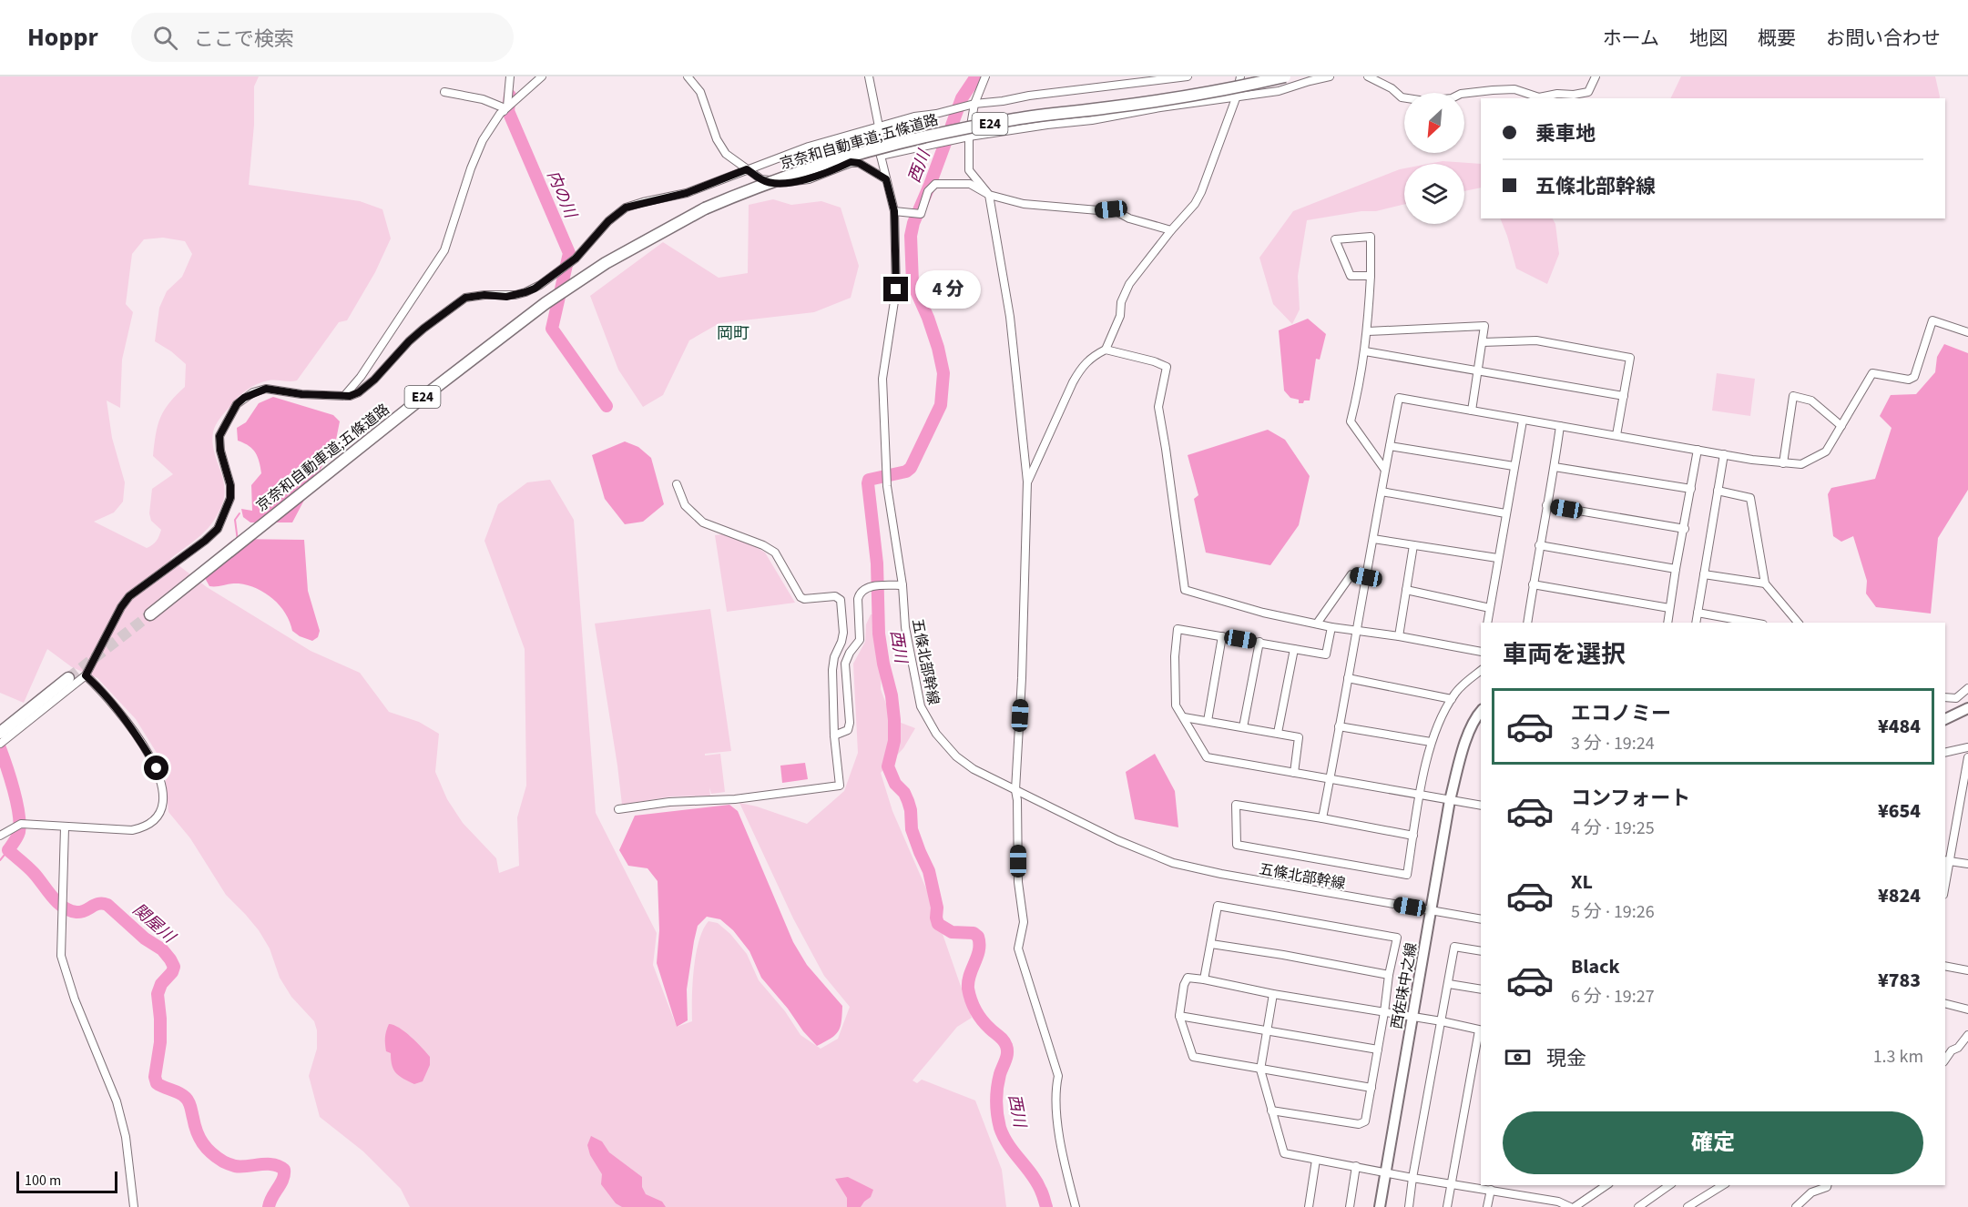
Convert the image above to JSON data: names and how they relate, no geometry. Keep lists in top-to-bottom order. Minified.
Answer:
{"streets":{"highway":["E24","京奈和自動車道;五條道路"],"main road":["西佐味中之線"],"street":["五條北部幹線"]},"crossings":[["五條北部幹線","西佐味中之線"]],"districts":["岡町"],"water":["西川","内の川","関屋川"],"scale_bar":"100 m","north":"bottom left","page":{"header":"Hoppr","search":"ここで検索","nav":["ホーム","地図","概要","お問い合わせ"],"banner":["乗車地","五條北部幹線"],"bubble":"4 分","heading":"車両を選択","list":[{"name":"エコノミー","note":"3 分 · 19:24","value":"¥484"},{"name":"コンフォート","note":"4 分 · 19:25","value":"¥654"},{"name":"XL","note":"5 分 · 19:26","value":"¥824"},{"name":"Black","note":"6 分 · 19:27","value":"¥783"}],"pay":["現金","1.3 km"],"buttons":"確定","scale":"100 m"}}
